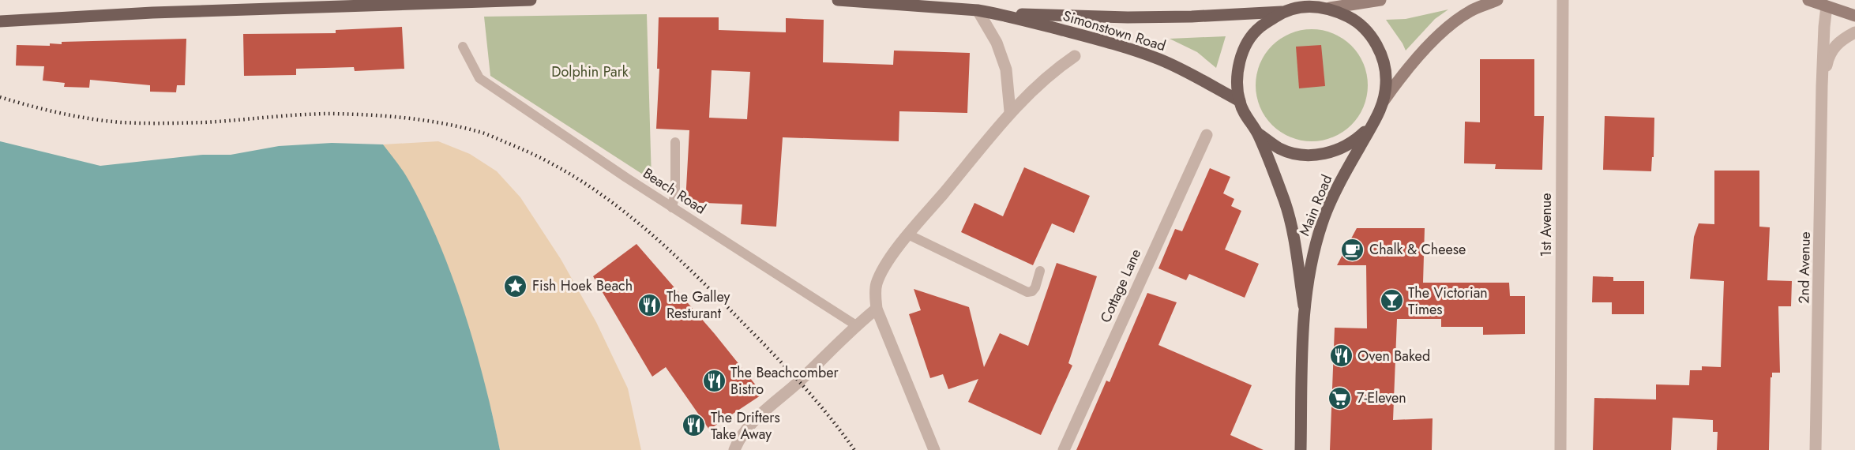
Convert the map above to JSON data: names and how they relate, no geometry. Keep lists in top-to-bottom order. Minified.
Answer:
{"streets":{"main road":["Simonstown Road","Main Road"],"street":["1st Avenue","2nd Avenue","Cottage Lane"],"lane":["Beach Road"]},"crossings":[["Simonstown Road","Main Road"]],"parks":["Dolphin Park"],"places":{"cafe":["Chalk & Cheese"],"place":["Fish Hoek Beach"],"bar":["The Victorian Times"],"restaurant":["The Galley Resturant","Oven Baked","The Beachcomber Bistro","The Drifters Take Away"],"supermarket":["7-Eleven"]}}
